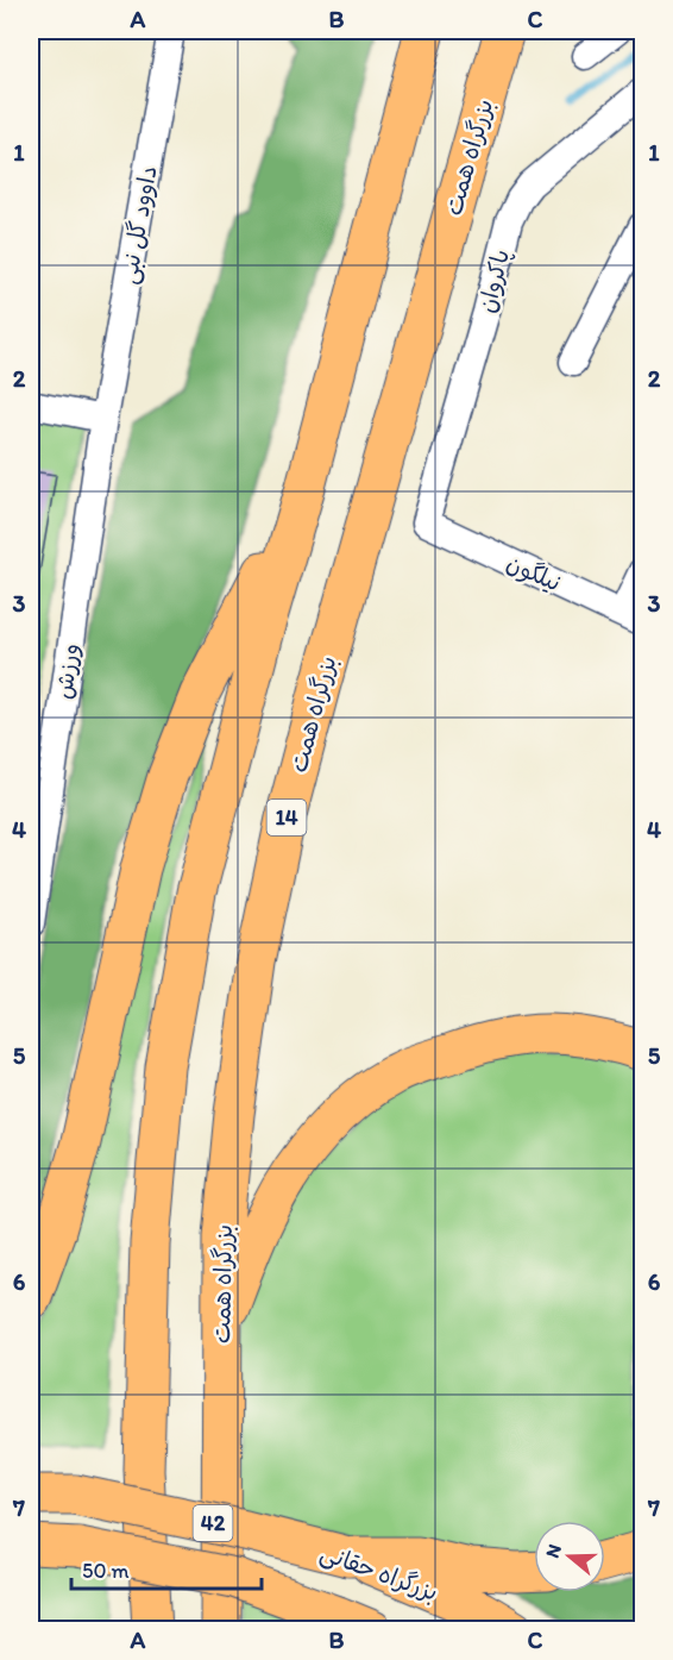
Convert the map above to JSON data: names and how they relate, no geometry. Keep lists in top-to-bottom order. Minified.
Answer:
{"streets":{"highway":["بزرگراه همت","14","42","بزرگراه حقانی"],"street":["داوود گل نبی","پاکروان","نیلگون","ورزش"]},"crossings":[["داوود گل نبی","ورزش"],["پاکروان","نیلگون"]],"scale_bar":"50 m","north":"left","grid":{"columns":["A","B","C"],"rows":["1","2","3","4","5","6","7"]}}
